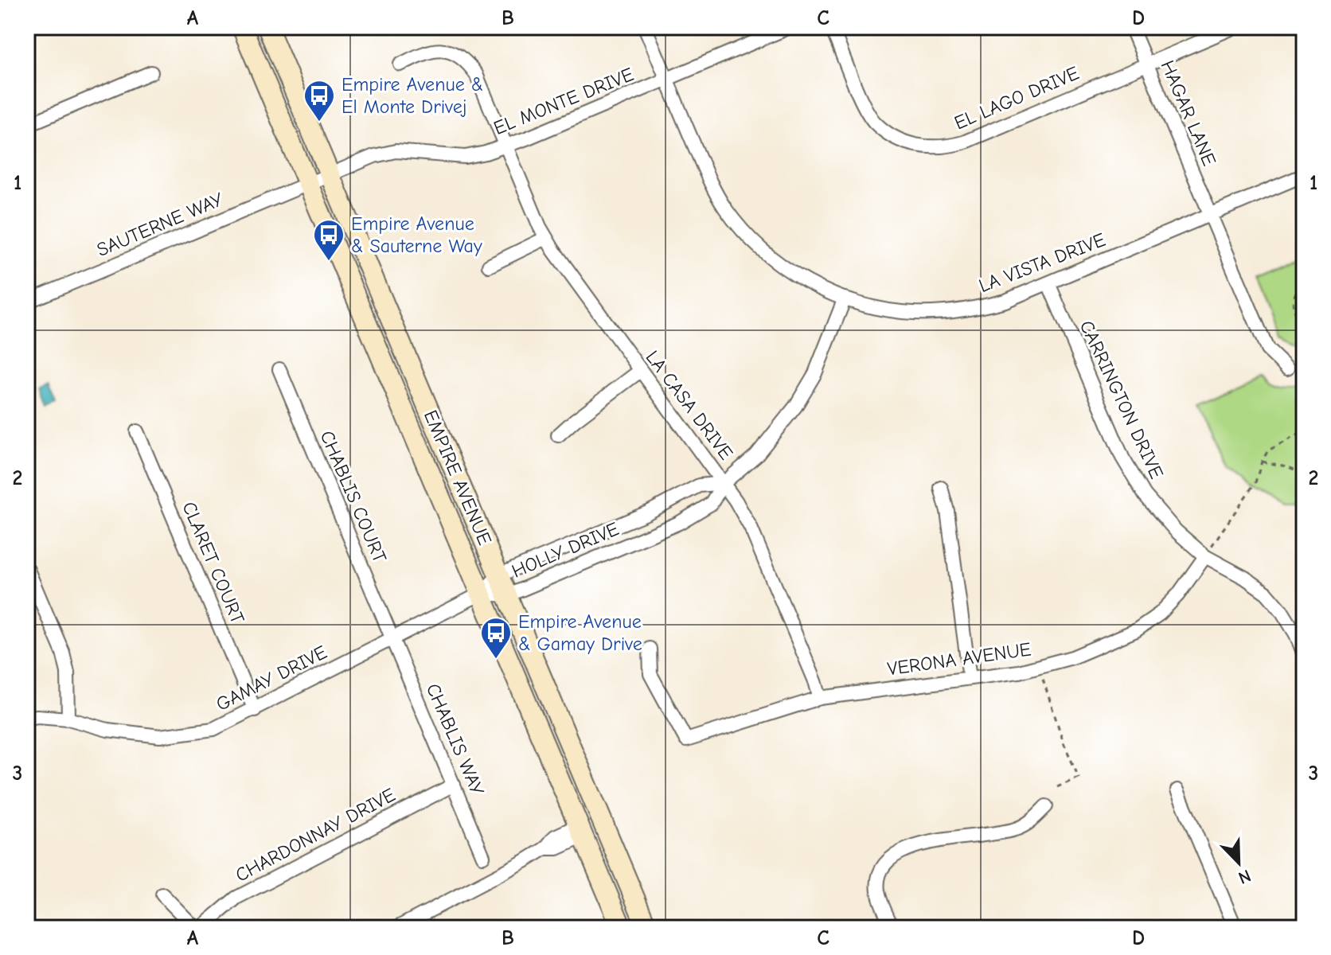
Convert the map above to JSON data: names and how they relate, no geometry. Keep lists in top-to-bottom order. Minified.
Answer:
{"streets":{"main road":["EMPIRE AVENUE"],"street":["EL LAGO DRIVE","EL MONTE DRIVE","HAGAR LANE","SAUTERNE WAY","LA VISTA DRIVE","CARRINGTON DRIVE","LA CASA DRIVE","CHABLIS COURT","HOLLY DRIVE","CLARET COURT","VERONA AVENUE","GAMAY DRIVE","CHABLIS WAY","CHARDONNAY DRIVE"]},"crossings":[["EL LAGO DRIVE","HAGAR LANE"],["EL MONTE DRIVE","SAUTERNE WAY"],["EL MONTE DRIVE","LA VISTA DRIVE"],["EL MONTE DRIVE","LA CASA DRIVE"],["EL MONTE DRIVE","EMPIRE AVENUE"],["HAGAR LANE","LA VISTA DRIVE"],["SAUTERNE WAY","EMPIRE AVENUE"],["LA VISTA DRIVE","CARRINGTON DRIVE"],["LA VISTA DRIVE","HOLLY DRIVE"],["CARRINGTON DRIVE","VERONA AVENUE"],["LA CASA DRIVE","HOLLY DRIVE"],["LA CASA DRIVE","VERONA AVENUE"],["EMPIRE AVENUE","HOLLY DRIVE"],["EMPIRE AVENUE","GAMAY DRIVE"],["CHABLIS COURT","GAMAY DRIVE"],["CHABLIS COURT","CHABLIS WAY"],["HOLLY DRIVE","GAMAY DRIVE"],["CLARET COURT","GAMAY DRIVE"],["GAMAY DRIVE","CHABLIS WAY"],["CHABLIS WAY","CHARDONNAY DRIVE"]],"places":{"bus stop":["Empire Avenue & El Monte Drivej","Empire Avenue & Sauterne Way","Empire Avenue & Gamay Drive"]},"north":"bottom right","grid":{"columns":["A","B","C","D"],"rows":["1","2","3"]}}
